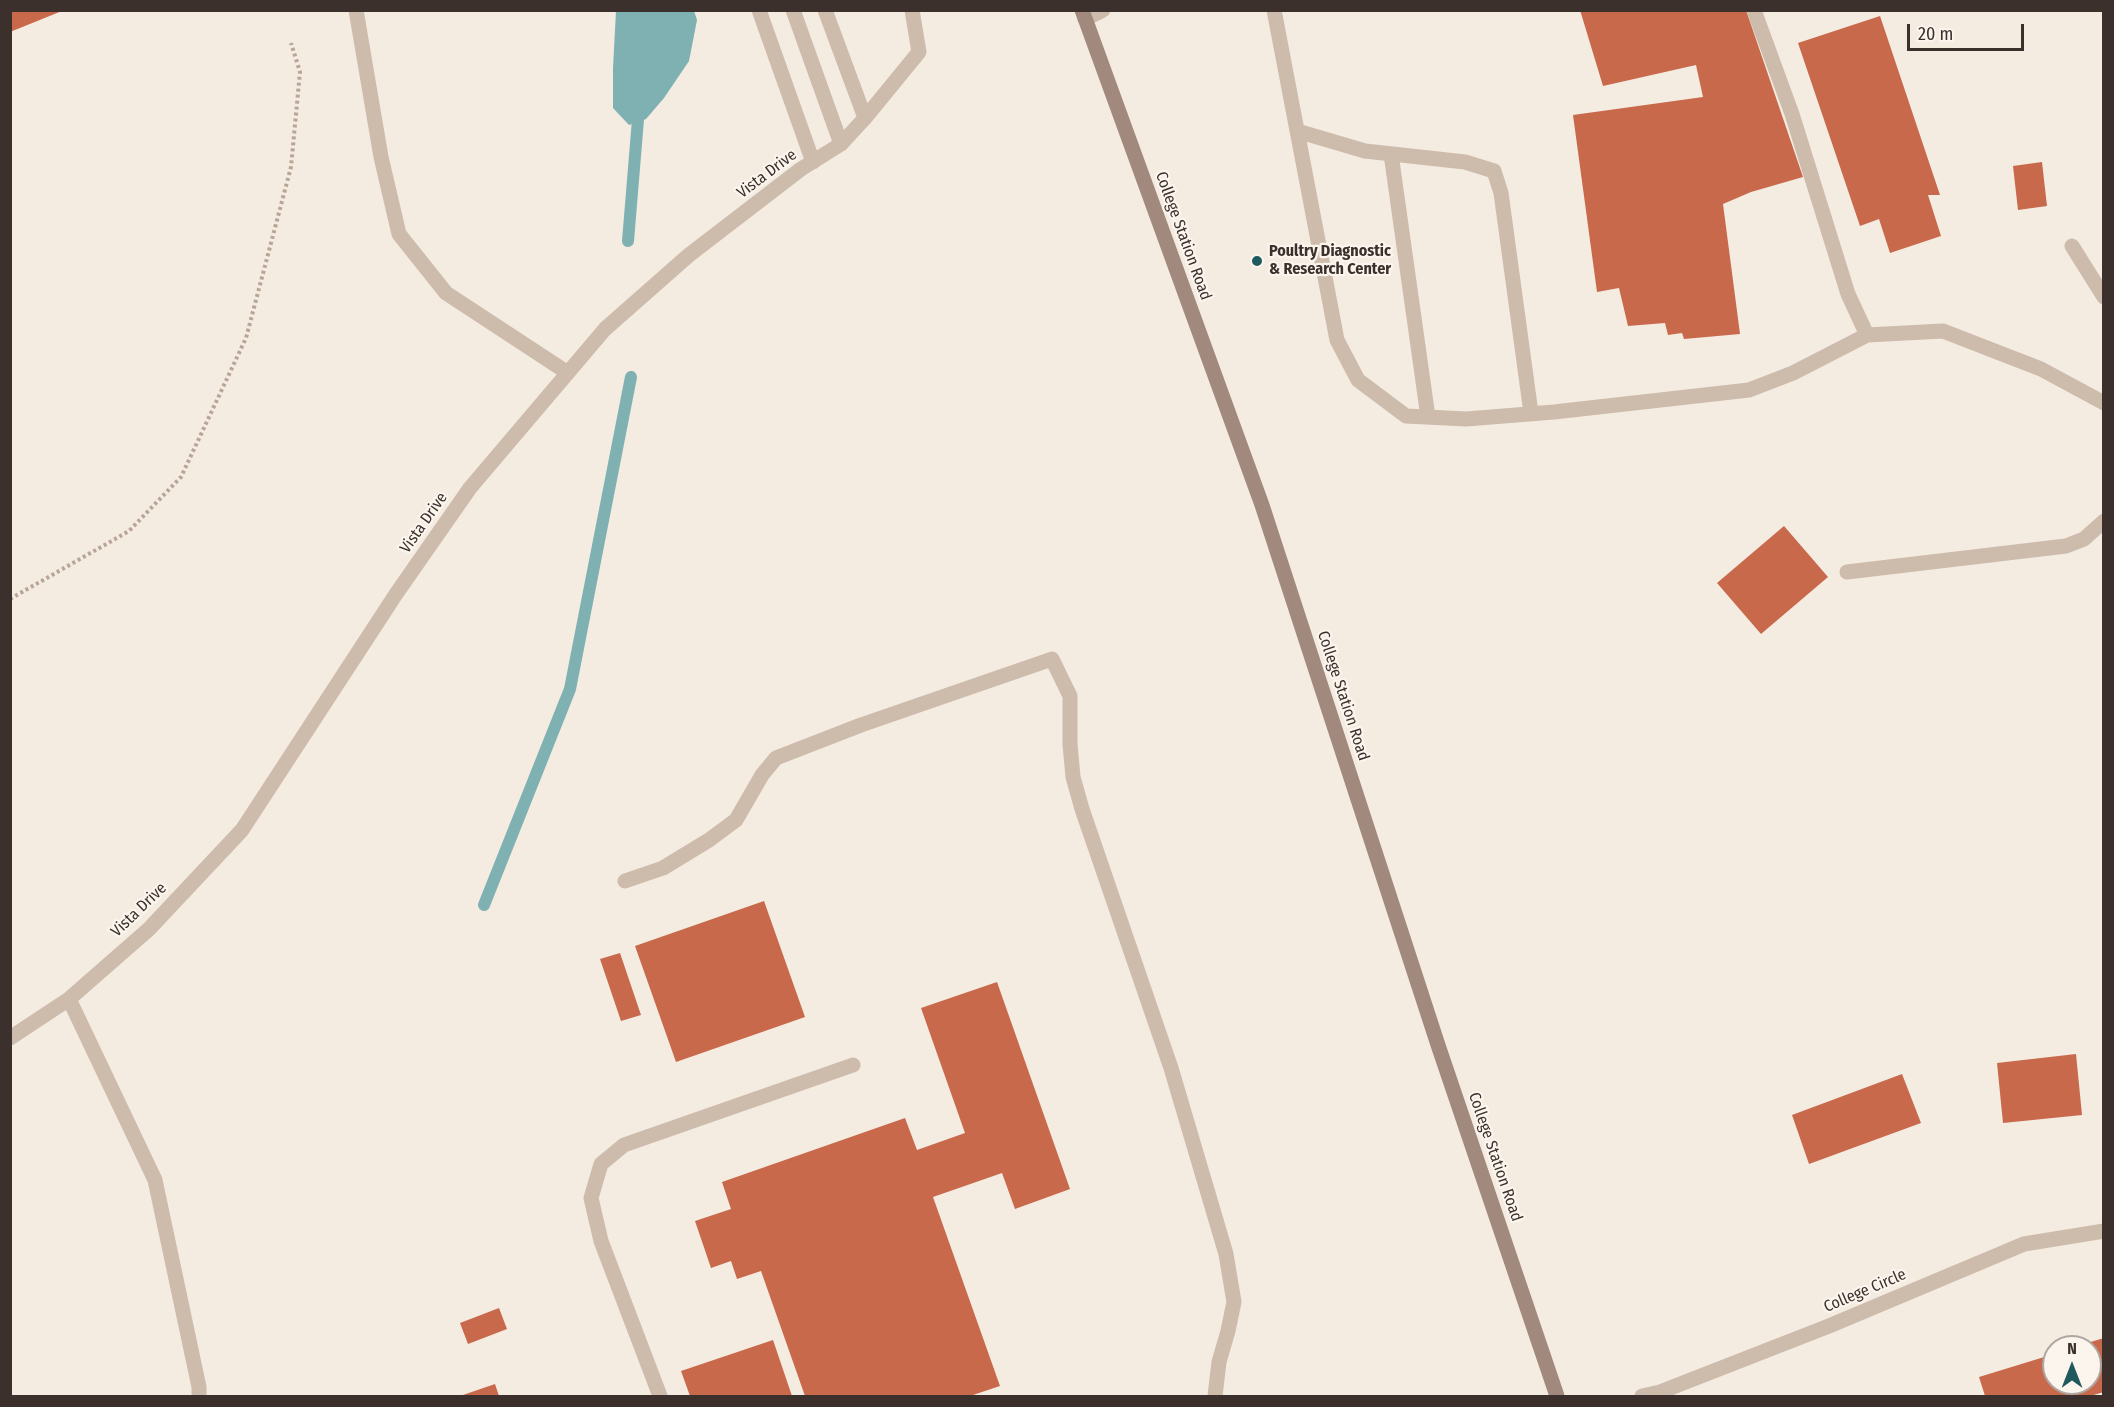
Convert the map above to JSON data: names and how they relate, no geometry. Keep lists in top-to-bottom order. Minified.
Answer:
{"streets":{"main road":["College Station Road"],"street":["Vista Drive","College Circle"]},"places":["Poultry Diagnostic & Research Center"],"scale_bar":"20 m","north":"top"}
